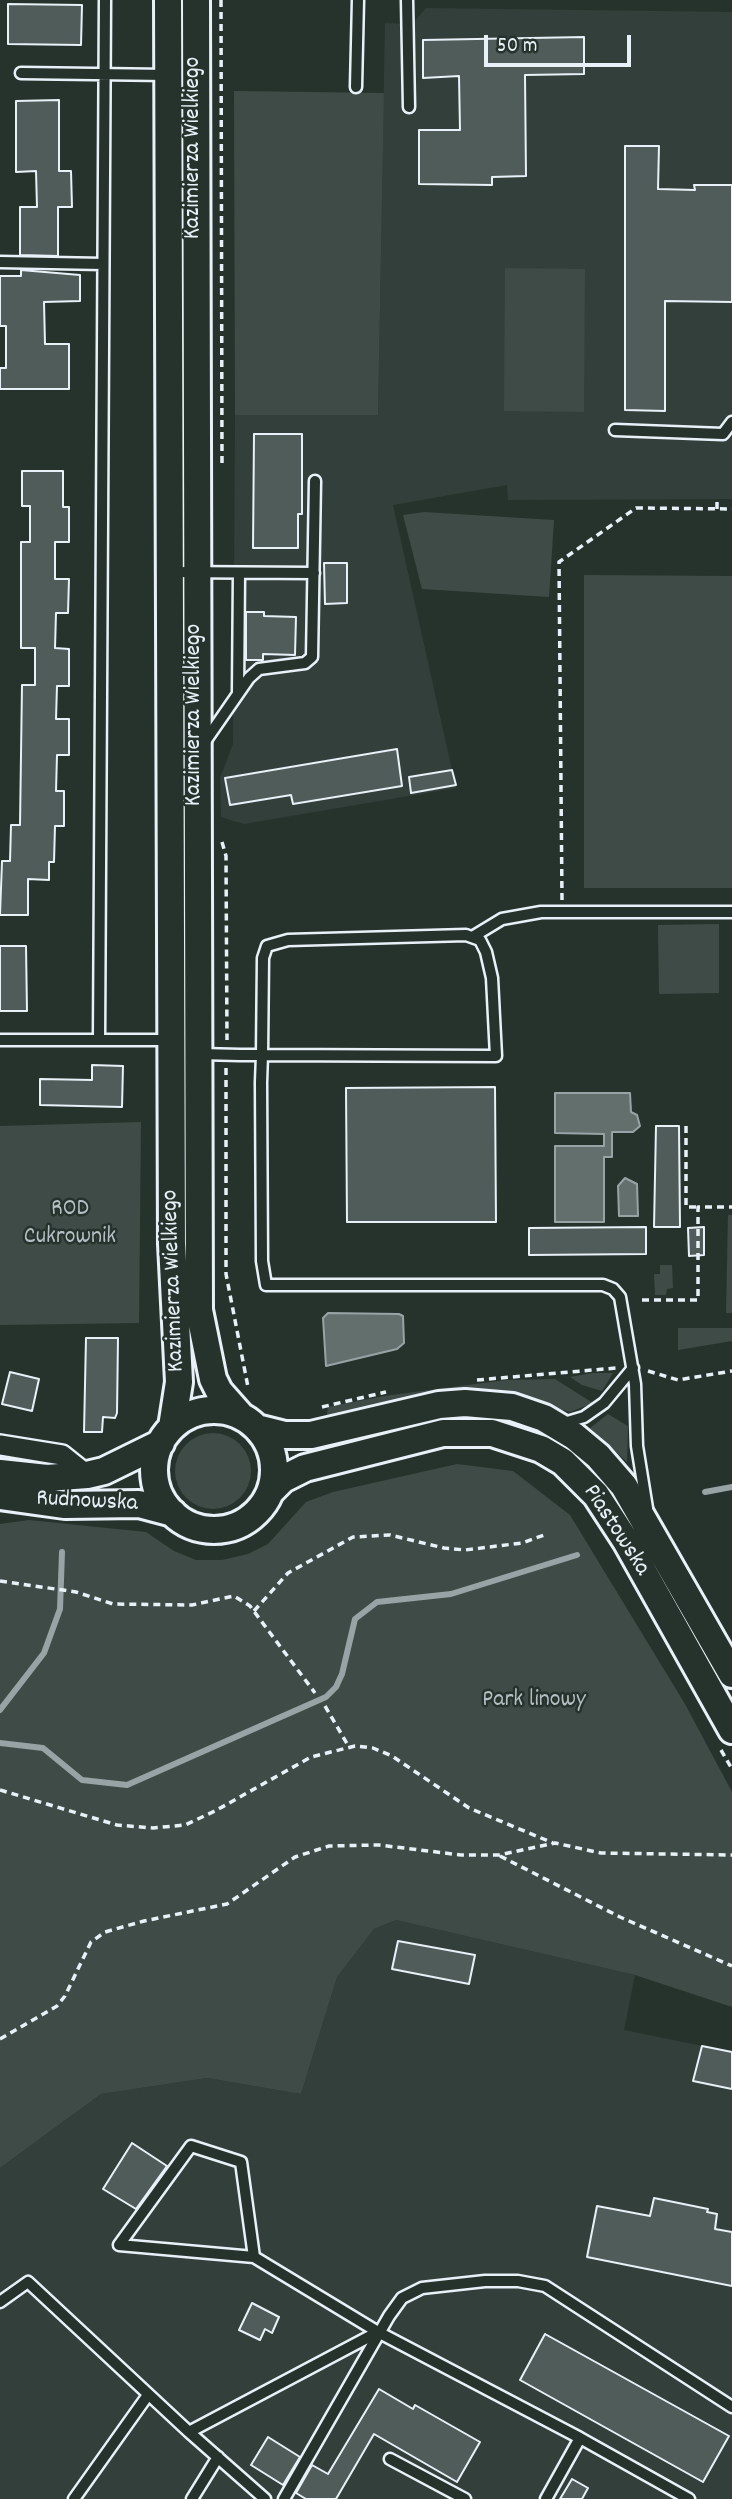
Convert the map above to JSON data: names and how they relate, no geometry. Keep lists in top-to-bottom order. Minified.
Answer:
{"streets":{"main road":["Kazimierza Wielkiego","Rudnowska","Piastowska"]},"crossings":[["Kazimierza Wielkiego","Rudnowska"],["Kazimierza Wielkiego","Piastowska"],["Rudnowska","Piastowska"]],"parks":["ROD Cukrownik","Park linowy"],"scale_bar":"50 m"}
